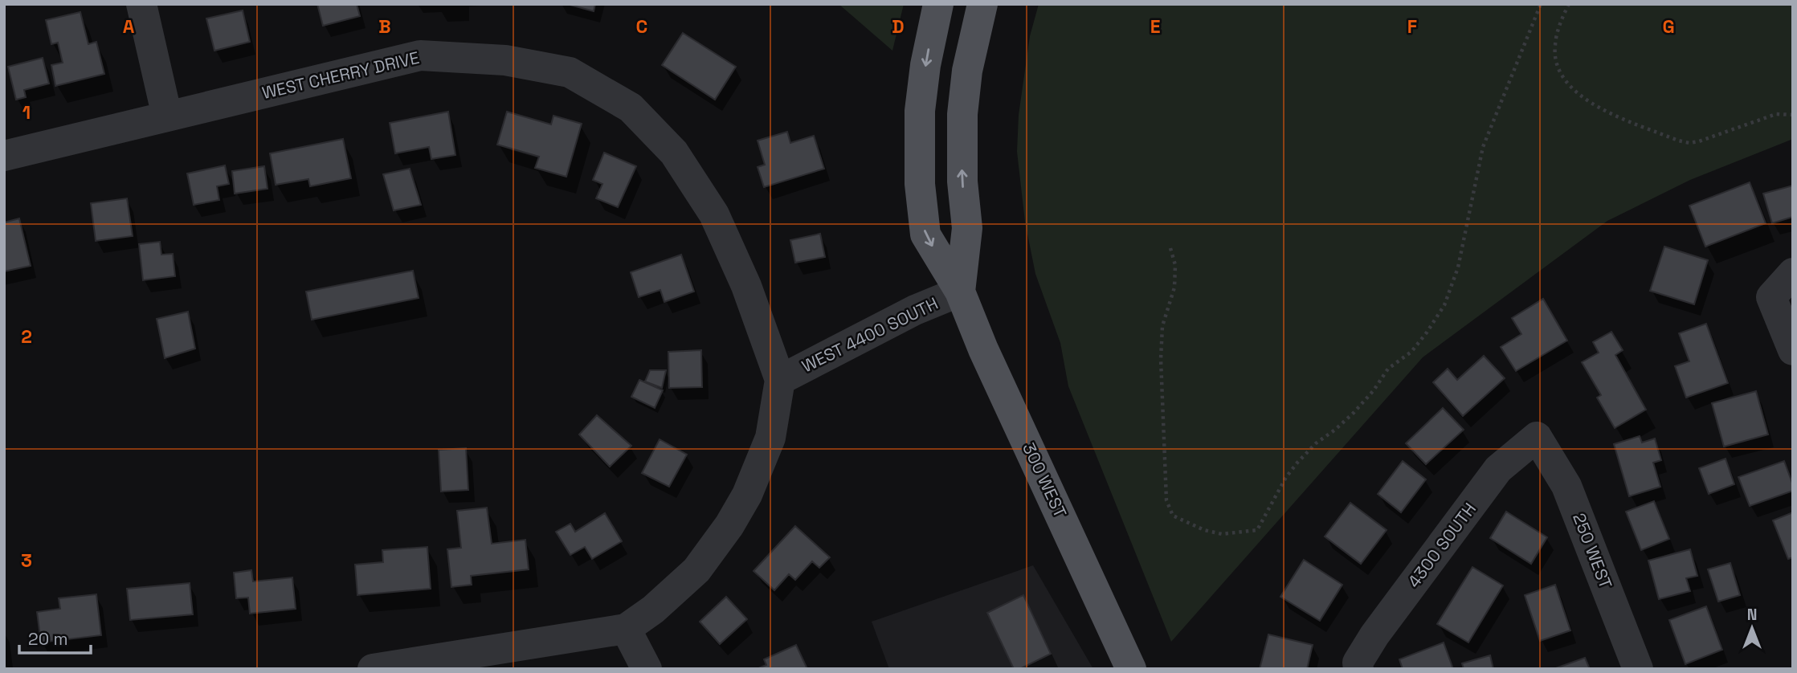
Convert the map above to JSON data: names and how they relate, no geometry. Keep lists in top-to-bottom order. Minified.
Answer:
{"streets":{"main road":["300 WEST"],"street":["WEST CHERRY DRIVE","WEST 4400 SOUTH","4300 SOUTH","250 WEST"]},"crossings":[["WEST CHERRY DRIVE","WEST 4400 SOUTH"],["WEST 4400 SOUTH","300 WEST"],["4300 SOUTH","250 WEST"]],"scale_bar":"20 m","north":"top","grid":{"columns":["A","B","C","D","E","F","G"],"rows":["1","2","3"]}}
